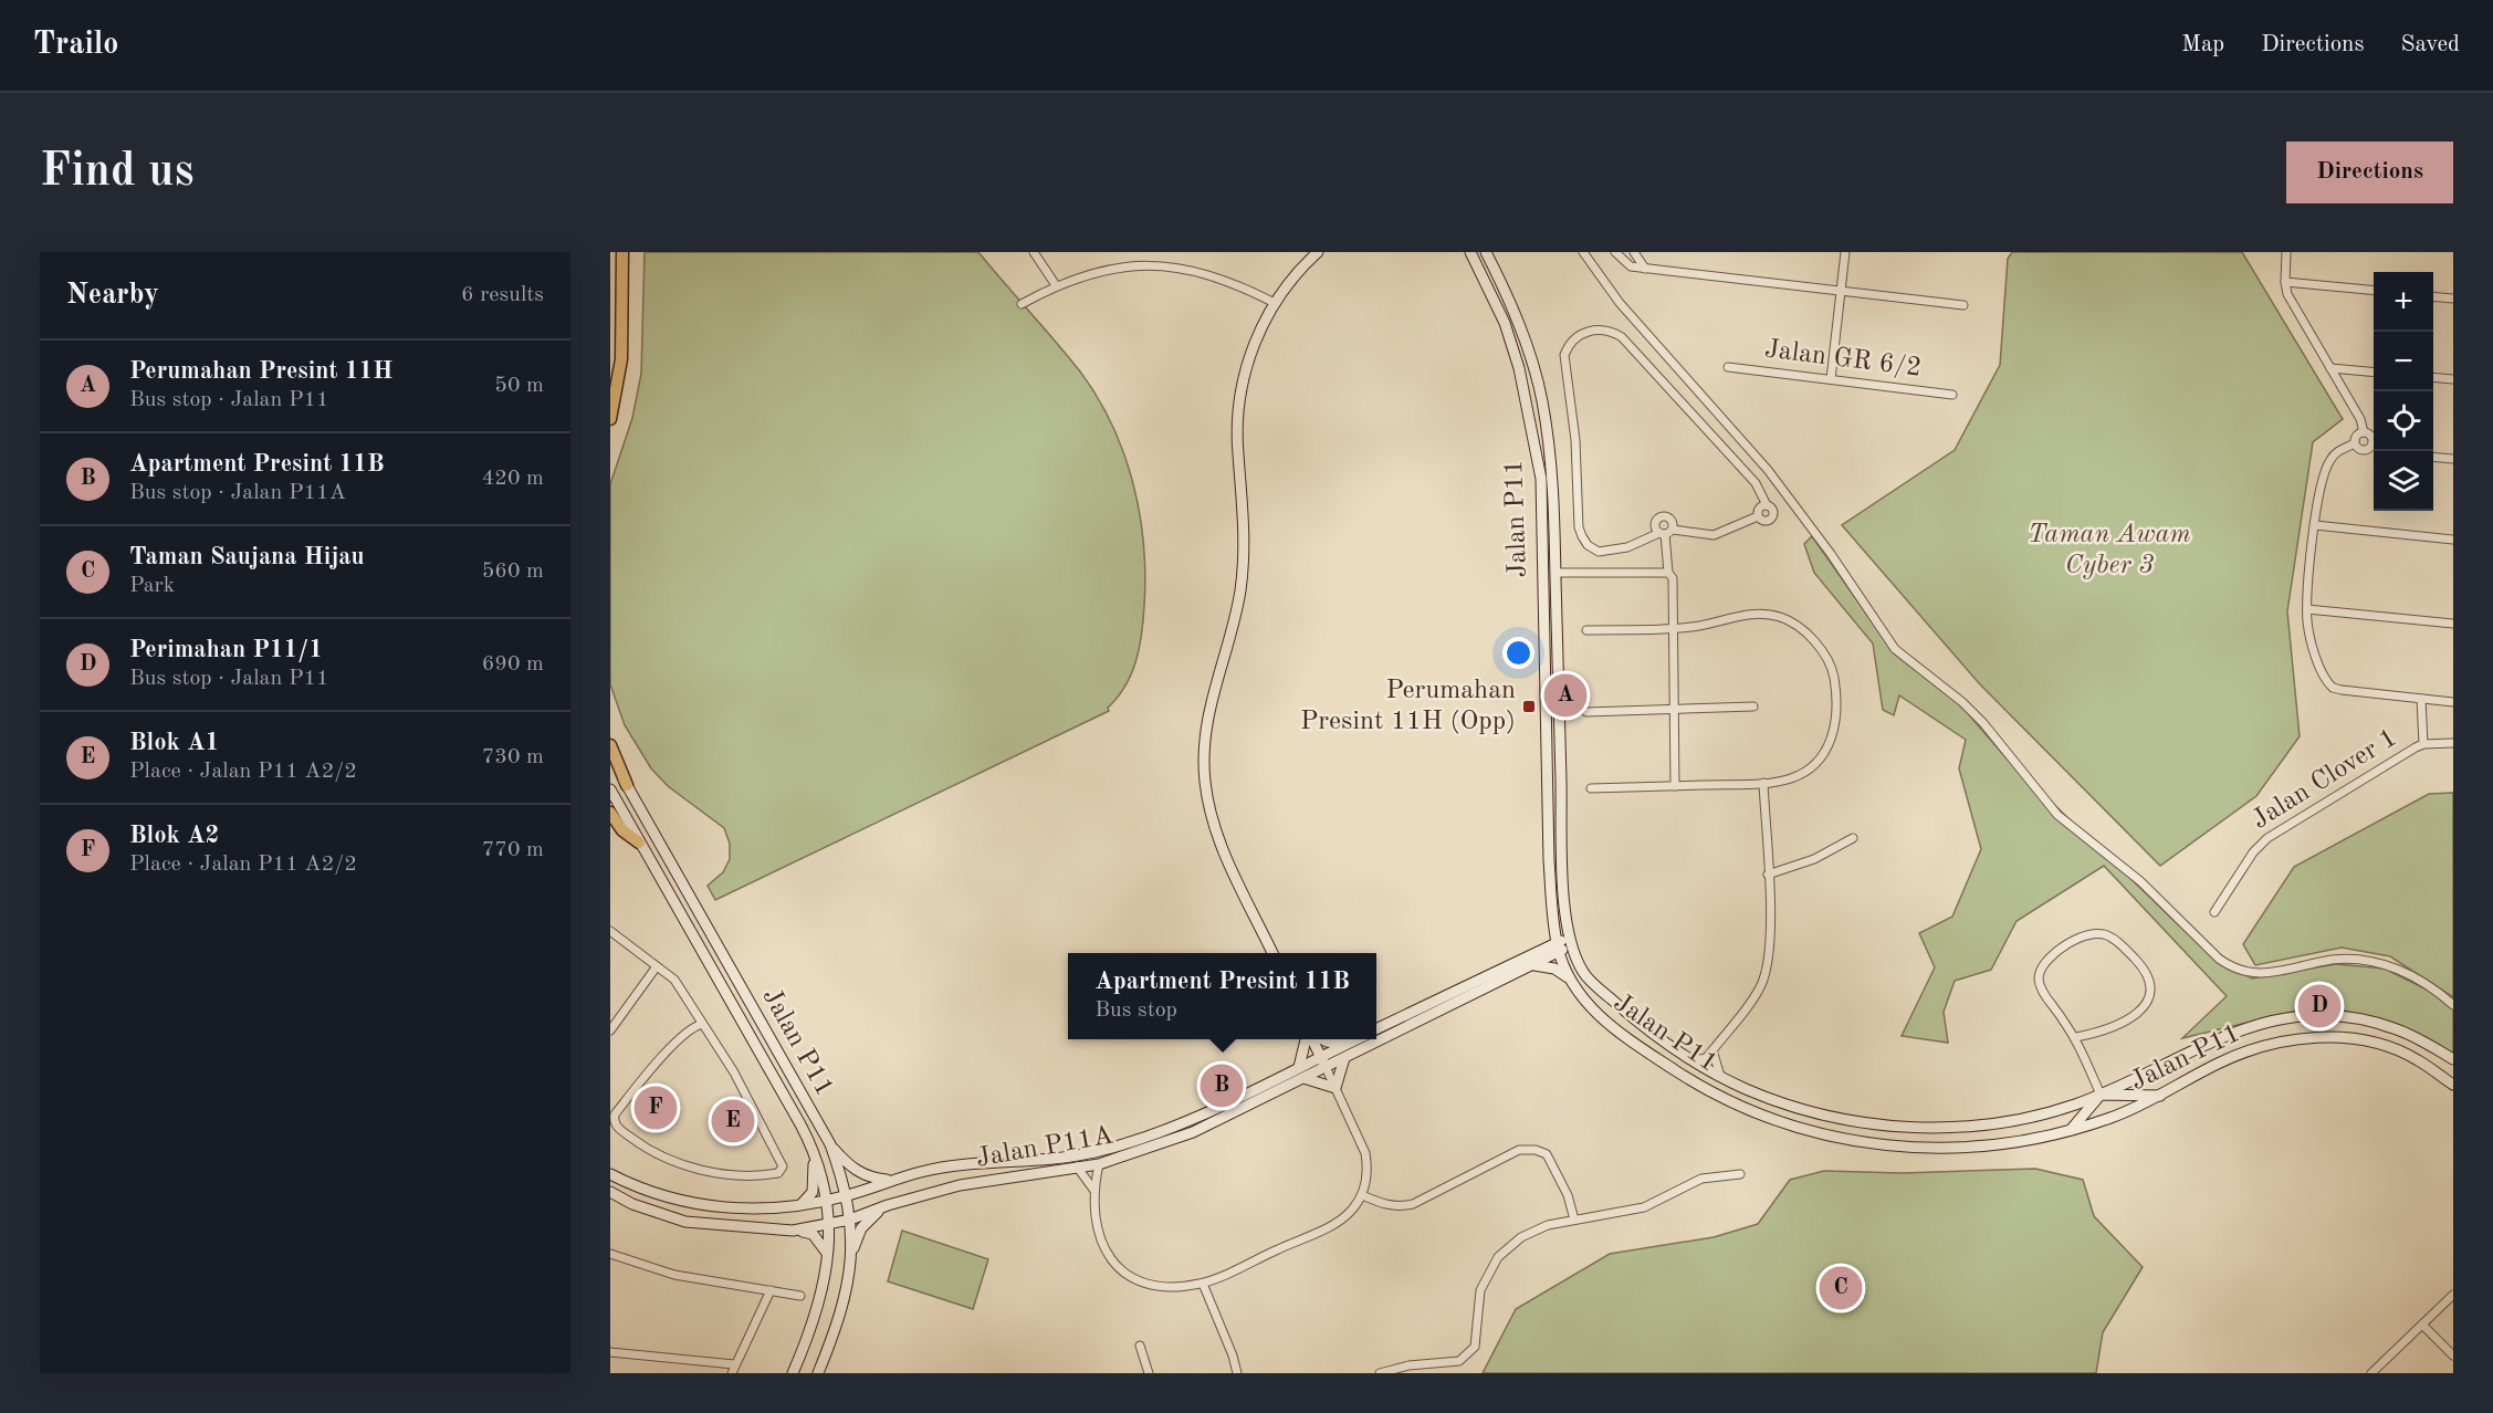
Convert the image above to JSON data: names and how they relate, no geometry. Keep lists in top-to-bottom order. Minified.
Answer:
{"streets":{"main road":["Jalan P11","Jalan P11A"],"street":["Jalan GR 6/2","Jalan Clover 1"]},"crossings":[["Jalan P11","Jalan P11A"]],"parks":["Taman Awam Cyber 3"],"places":{"transit":["Perumahan Presint 11H (Opp)"]},"page":{"header":"Trailo","nav":["Map","Directions","Saved"],"buttons":"Directions","title":"Find us","heading":["Nearby","6 results"],"map_buttons":["+","−"],"list":[{"mark":"A","name":"Perumahan Presint 11H","note":"Bus stop · Jalan P11","value":"50 m"},{"mark":"B","name":"Apartment Presint 11B","note":"Bus stop · Jalan P11A","value":"420 m"},{"mark":"C","name":"Taman Saujana Hijau","note":"Park","value":"560 m"},{"mark":"D","name":"Perimahan P11/1","note":"Bus stop · Jalan P11","value":"690 m"},{"mark":"E","name":"Blok A1","note":"Place · Jalan P11 A2/2","value":"730 m"},{"mark":"F","name":"Blok A2","note":"Place · Jalan P11 A2/2","value":"770 m"}],"pins":["A","D","B","F","E","C"],"popup":["Apartment Presint 11B","Bus stop"]}}
